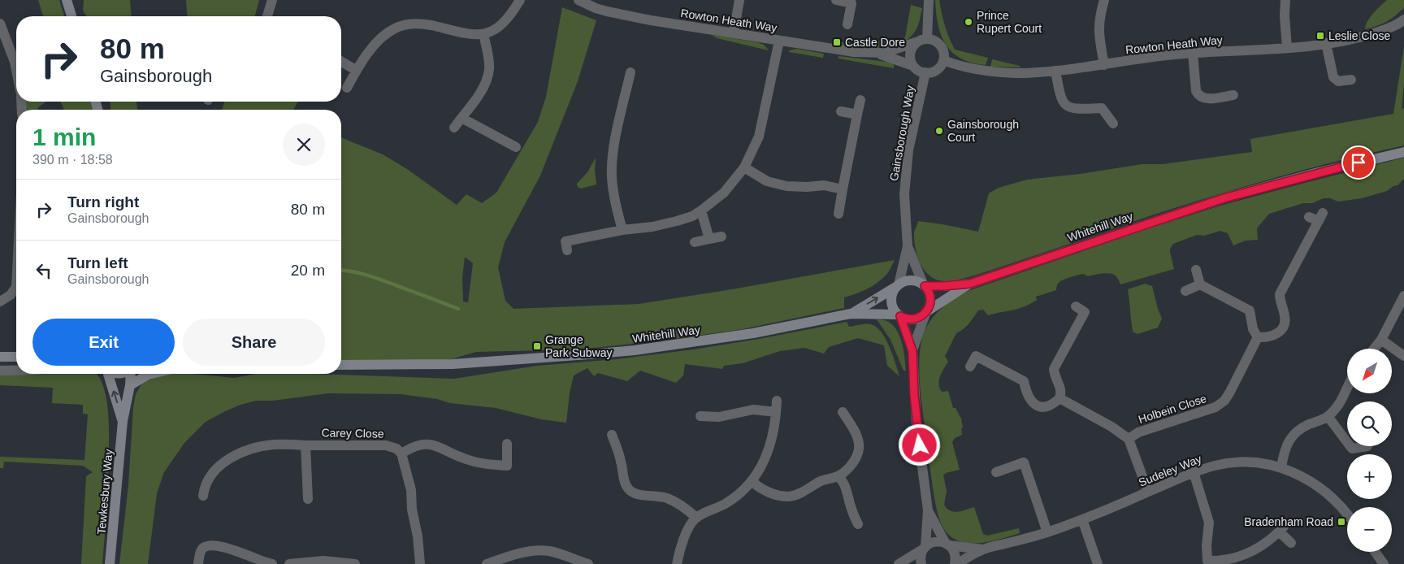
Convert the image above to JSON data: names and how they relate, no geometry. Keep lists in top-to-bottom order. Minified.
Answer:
{"streets":{"main road":["Whitehill Way","Tewkesbury Way"],"street":["Rowton Heath Way","Gainsborough Way","Holbein Close","Carey Close","Sudeley Way"]},"crossings":[["Rowton Heath Way","Gainsborough Way"],["Gainsborough Way","Whitehill Way"]],"places":{"other":["Prince Rupert Court","Gainsborough Court"],"transit":["Leslie Close","Castle Dore","Grange Park Subway","Bradenham Road"]},"north":"bottom left","page":{"turn":["80 m","Gainsborough"],"heading":["1 min","390 m · 18:58"],"list":[{"name":"Turn right","note":"Gainsborough","value":"80 m"},{"name":"Turn left","note":"Gainsborough","value":"20 m"}],"buttons":["Exit","Share"],"map_buttons":["+","−"]}}
